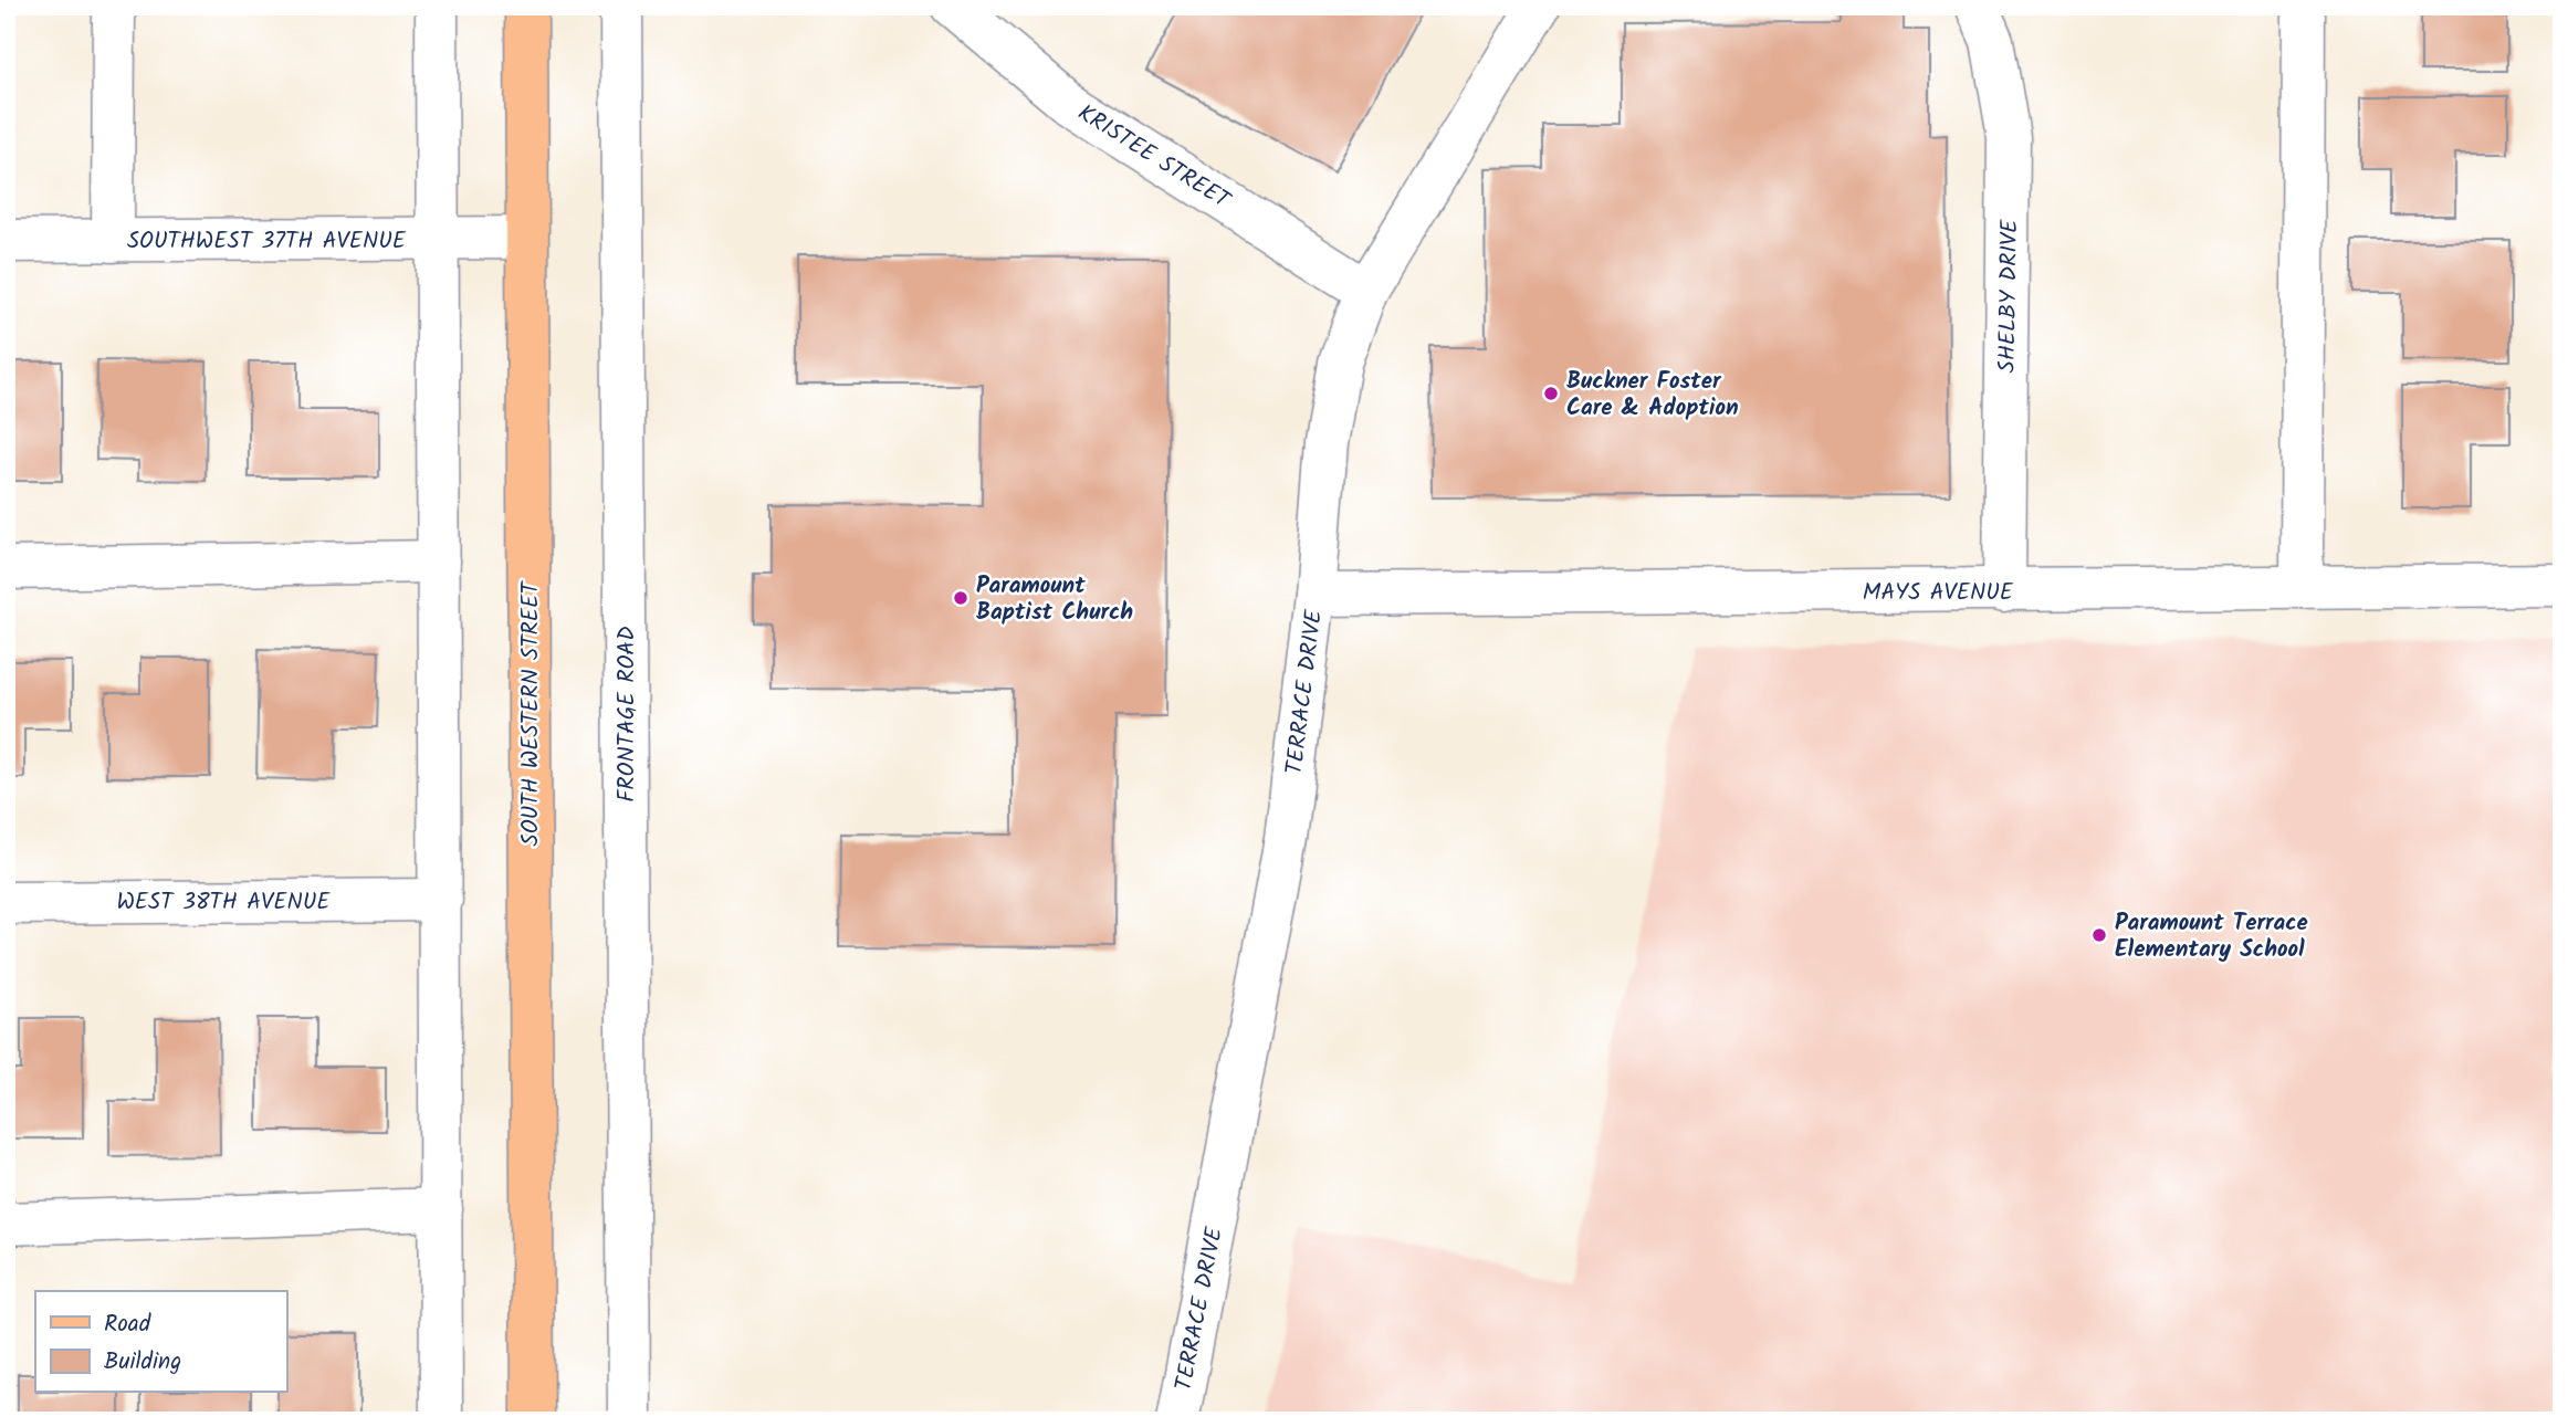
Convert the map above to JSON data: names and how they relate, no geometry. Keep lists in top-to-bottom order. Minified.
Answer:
{"streets":{"main road":["SOUTH WESTERN STREET"],"street":["KRISTEE STREET","SOUTHWEST 37TH AVENUE","SHELBY DRIVE","MAYS AVENUE","TERRACE DRIVE","FRONTAGE ROAD","WEST 38TH AVENUE"]},"crossings":[["KRISTEE STREET","TERRACE DRIVE"],["SOUTHWEST 37TH AVENUE","SOUTH WESTERN STREET"],["SHELBY DRIVE","MAYS AVENUE"],["MAYS AVENUE","TERRACE DRIVE"]],"places":["Buckner Foster Care & Adoption","Paramount Baptist Church","Paramount Terrace Elementary School"],"legend":["Road","Building"]}
